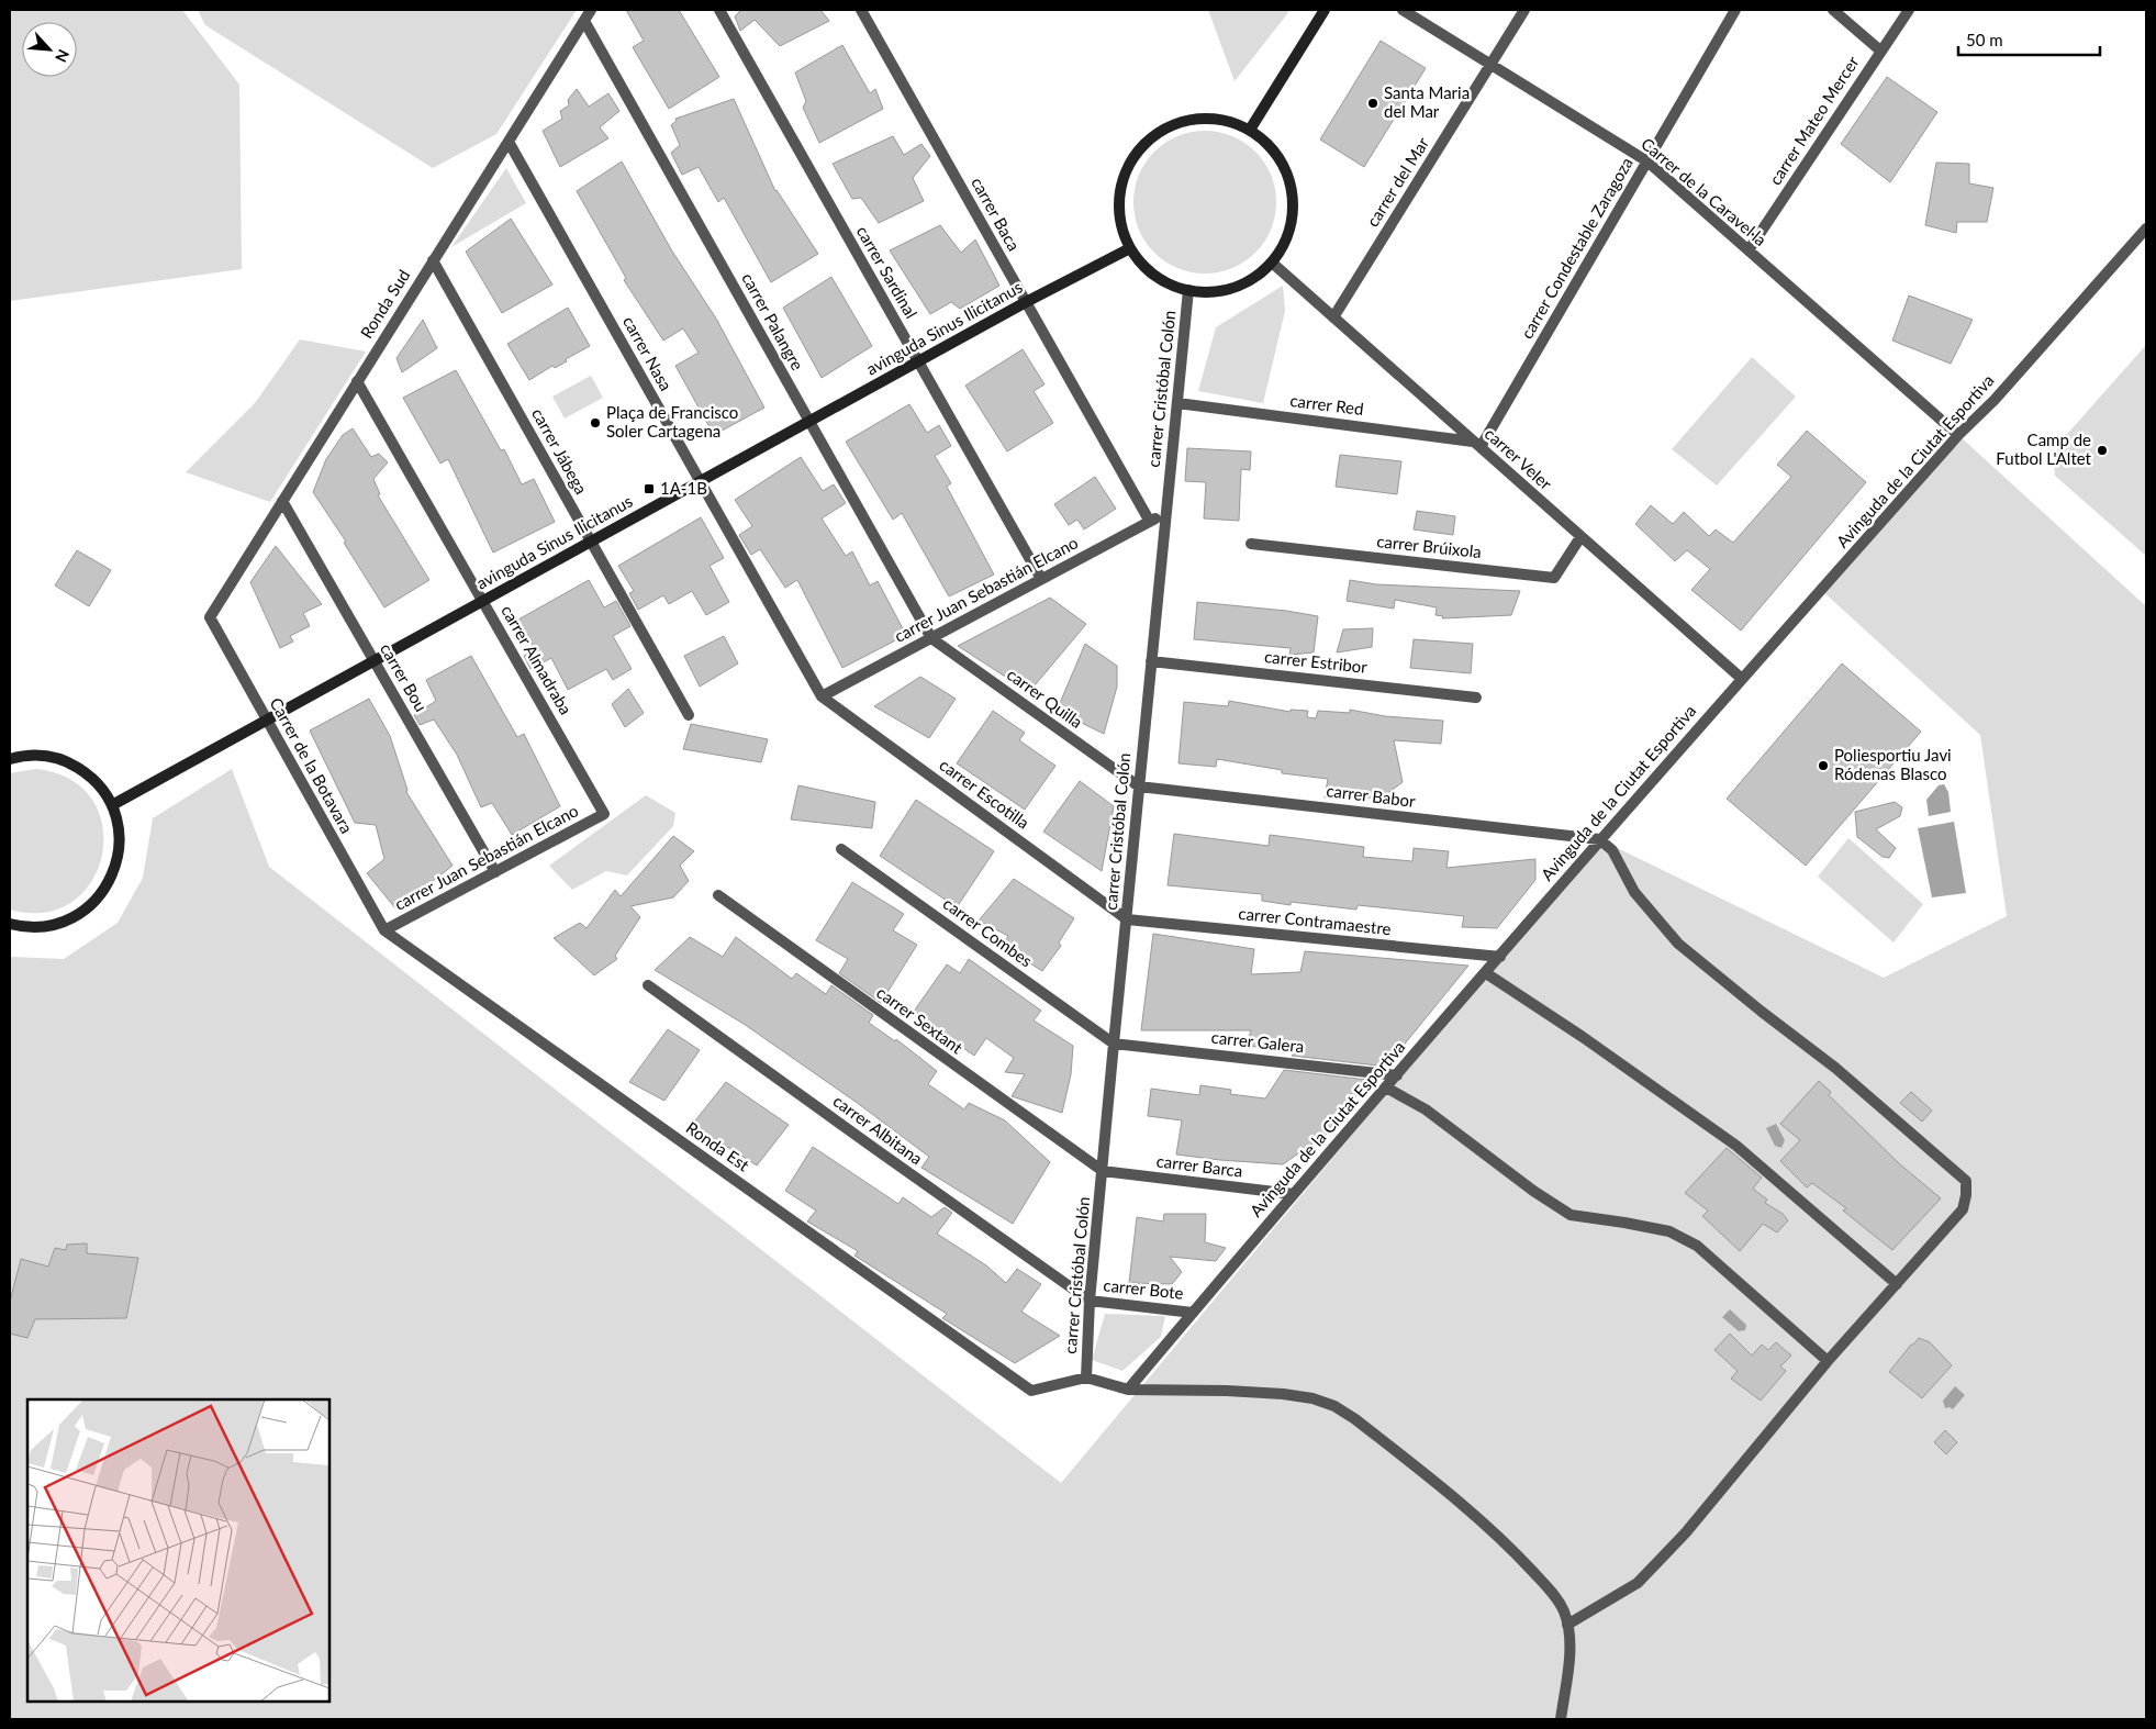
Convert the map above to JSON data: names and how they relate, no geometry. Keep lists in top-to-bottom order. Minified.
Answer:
{"streets":{"street":["carrer Mateo Mercer","carrer del Mar","Carrer de la Caravel·la","carrer Baca","carrer Condestable Zaragoza","carrer Sardinal","Ronda Sud","carrer Palangre","avinguda Sinus Ilicitanus","carrer Nasa","carrer Cristóbal Colón","carrer Red","carrer Jábega","carrer Veler","Avinguda de la Ciutat Esportiva","carrer Brúixola","carrer Juan Sebastián Elcano","carrer Almadraba","carrer Estribor","carrer Bou","carrer Quilla","Carrer de la Botavara","carrer Escotilla","carrer Babor","carrer Contramaestre","carrer Combes","carrer Sextant","carrer Galera","carrer Albitana","Ronda Est","carrer Barca","carrer Bote"]},"crossings":[["carrer Mateo Mercer","Carrer de la Caravel·la"],["carrer del Mar","Carrer de la Caravel·la"],["carrer del Mar","carrer Veler"],["Carrer de la Caravel·la","carrer Condestable Zaragoza"],["Carrer de la Caravel·la","Avinguda de la Ciutat Esportiva"],["carrer Baca","avinguda Sinus Ilicitanus"],["carrer Baca","carrer Juan Sebastián Elcano"],["carrer Condestable Zaragoza","carrer Red"],["carrer Condestable Zaragoza","carrer Veler"],["carrer Sardinal","avinguda Sinus Ilicitanus"],["carrer Sardinal","carrer Juan Sebastián Elcano"],["Ronda Sud","carrer Palangre"],["Ronda Sud","carrer Nasa"],["Ronda Sud","carrer Jábega"],["Ronda Sud","carrer Almadraba"],["Ronda Sud","carrer Bou"],["Ronda Sud","Carrer de la Botavara"],["carrer Palangre","avinguda Sinus Ilicitanus"],["carrer Palangre","carrer Juan Sebastián Elcano"],["carrer Palangre","carrer Quilla"],["avinguda Sinus Ilicitanus","carrer Nasa"],["avinguda Sinus Ilicitanus","carrer Cristóbal Colón"],["avinguda Sinus Ilicitanus","carrer Jábega"],["avinguda Sinus Ilicitanus","carrer Veler"],["avinguda Sinus Ilicitanus","carrer Almadraba"],["avinguda Sinus Ilicitanus","carrer Bou"],["avinguda Sinus Ilicitanus","Carrer de la Botavara"],["carrer Nasa","carrer Juan Sebastián Elcano"],["carrer Nasa","carrer Escotilla"],["carrer Cristóbal Colón","carrer Red"],["carrer Cristóbal Colón","carrer Veler"],["carrer Cristóbal Colón","carrer Juan Sebastián Elcano"],["carrer Cristóbal Colón","carrer Estribor"],["carrer Cristóbal Colón","carrer Quilla"],["carrer Cristóbal Colón","carrer Escotilla"],["carrer Cristóbal Colón","carrer Babor"],["carrer Cristóbal Colón","carrer Contramaestre"],["carrer Cristóbal Colón","carrer Combes"],["carrer Cristóbal Colón","carrer Sextant"],["carrer Cristóbal Colón","carrer Galera"],["carrer Cristóbal Colón","carrer Albitana"],["carrer Cristóbal Colón","Ronda Est"],["carrer Cristóbal Colón","carrer Barca"],["carrer Cristóbal Colón","carrer Bote"],["carrer Red","carrer Veler"],["carrer Veler","Avinguda de la Ciutat Esportiva"],["carrer Veler","carrer Brúixola"],["Avinguda de la Ciutat Esportiva","carrer Babor"],["Avinguda de la Ciutat Esportiva","carrer Contramaestre"],["Avinguda de la Ciutat Esportiva","carrer Galera"],["Avinguda de la Ciutat Esportiva","carrer Barca"],["Avinguda de la Ciutat Esportiva","carrer Bote"],["carrer Juan Sebastián Elcano","carrer Almadraba"],["carrer Juan Sebastián Elcano","carrer Bou"],["carrer Juan Sebastián Elcano","carrer Quilla"],["carrer Juan Sebastián Elcano","Carrer de la Botavara"],["carrer Juan Sebastián Elcano","carrer Escotilla"],["carrer Juan Sebastián Elcano","Ronda Est"],["carrer Quilla","carrer Babor"],["Carrer de la Botavara","Ronda Est"],["carrer Escotilla","carrer Contramaestre"],["carrer Combes","carrer Galera"],["carrer Sextant","carrer Barca"],["carrer Albitana","carrer Bote"]],"places":{"other":["Santa Maria del Mar","Plaça de Francisco Soler Cartagena","Camp de Futbol L'Altet","Poliesportiu Javi Ródenas Blasco"],"transit":["1A-1B"]},"scale_bar":"50 m","north":"bottom right"}
